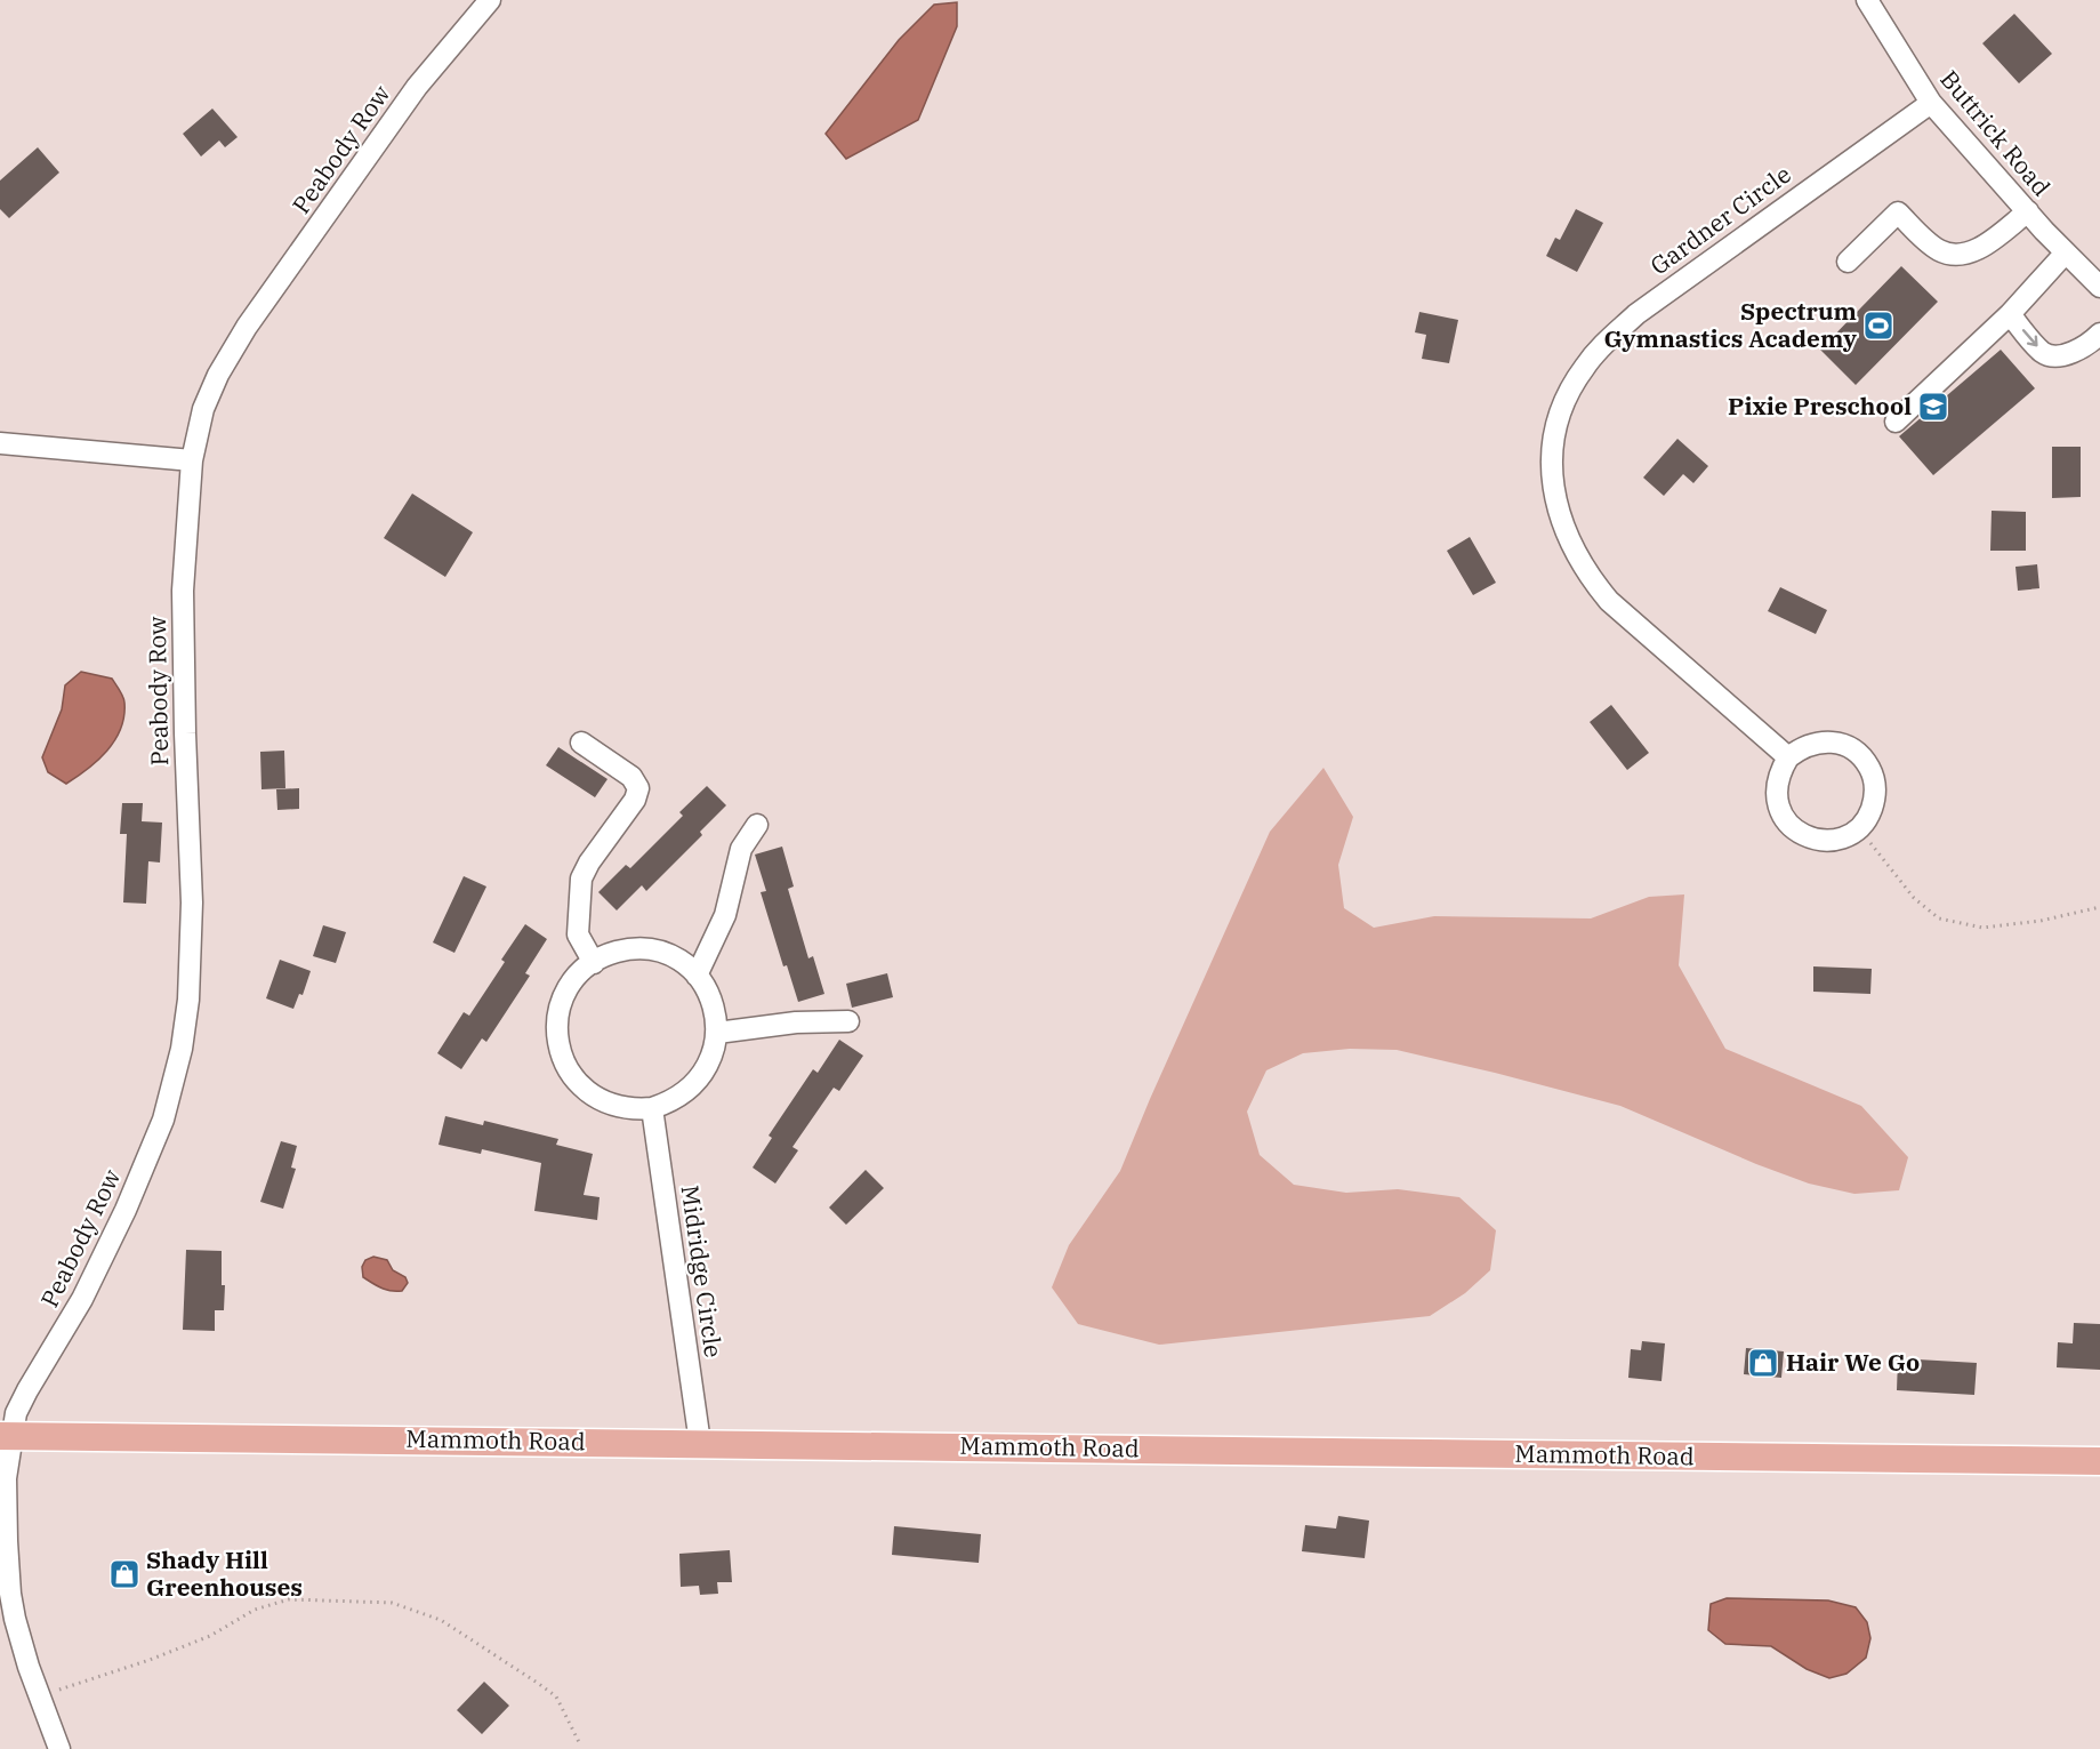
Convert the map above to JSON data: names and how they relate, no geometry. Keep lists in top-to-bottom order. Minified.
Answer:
{"streets":{"main road":["Mammoth Road"],"street":["Buttrick Road","Peabody Row","Gardner Circle","Midridge Circle"]},"crossings":[["Buttrick Road","Gardner Circle"],["Peabody Row","Mammoth Road"],["Midridge Circle","Mammoth Road"]],"places":{"sports":["Spectrum Gymnastics Academy"],"school or university":["Pixie Preschool"],"shop":["Hair We Go","Shady Hill Greenhouses"]}}
